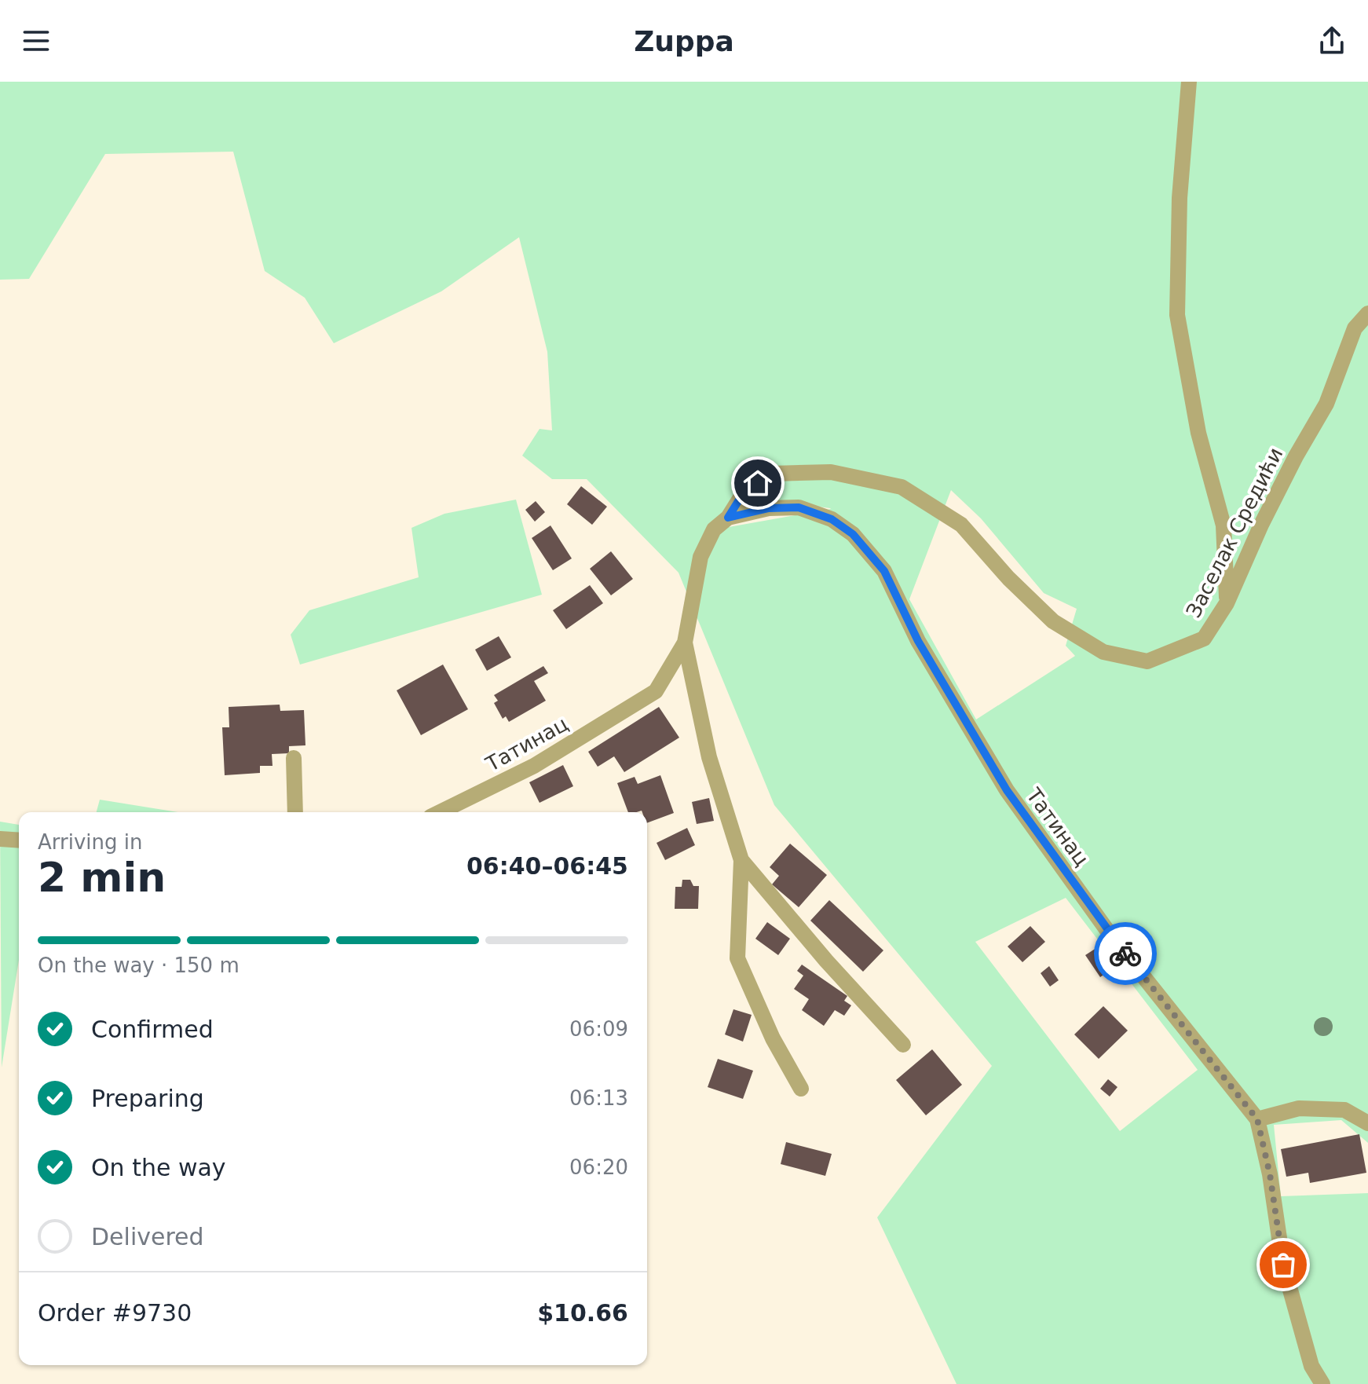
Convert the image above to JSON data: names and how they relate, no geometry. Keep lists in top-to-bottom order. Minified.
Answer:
{"streets":{"street":["Заселак Средићи","Татинац"]},"crossings":[["Заселак Средићи","Татинац"]],"page":{"header":"Zuppa","heading":["2 min","Arriving in","06:40–06:45"],"panel":["Order #9730","$10.66"],"bar":"On the way · 150 m","list":[["Confirmed","06:09"],["Preparing","06:13"],["On the way","06:20"],"Delivered"]}}
